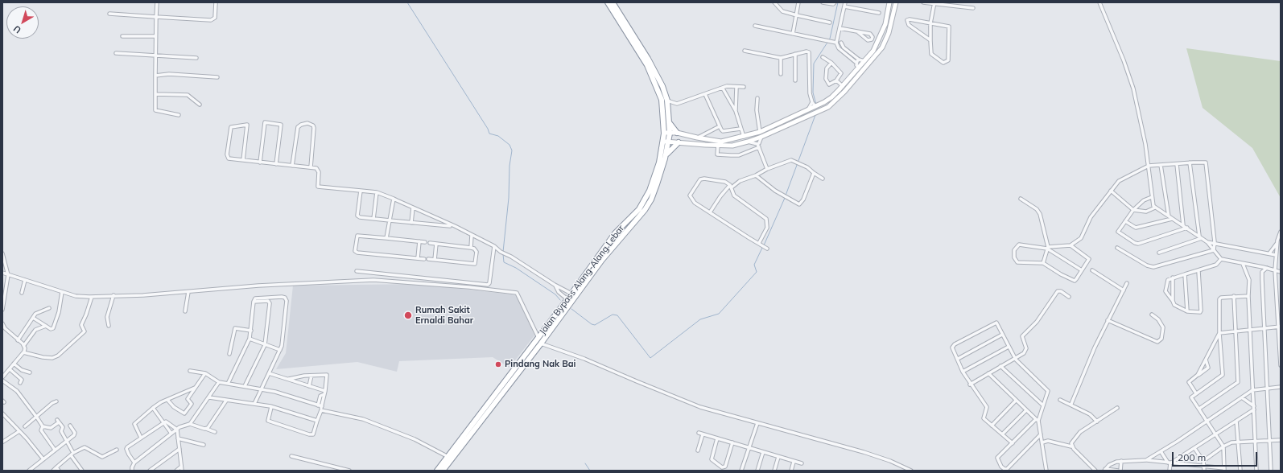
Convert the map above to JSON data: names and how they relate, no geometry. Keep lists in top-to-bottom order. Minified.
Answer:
{"streets":{"highway":["Jalan Bypass Alang-Alang Lebar"]},"places":["Rumah Sakit Ernaldi Bahar","Pindang Nak Bai"],"scale_bar":"200 m","north":"bottom left"}
